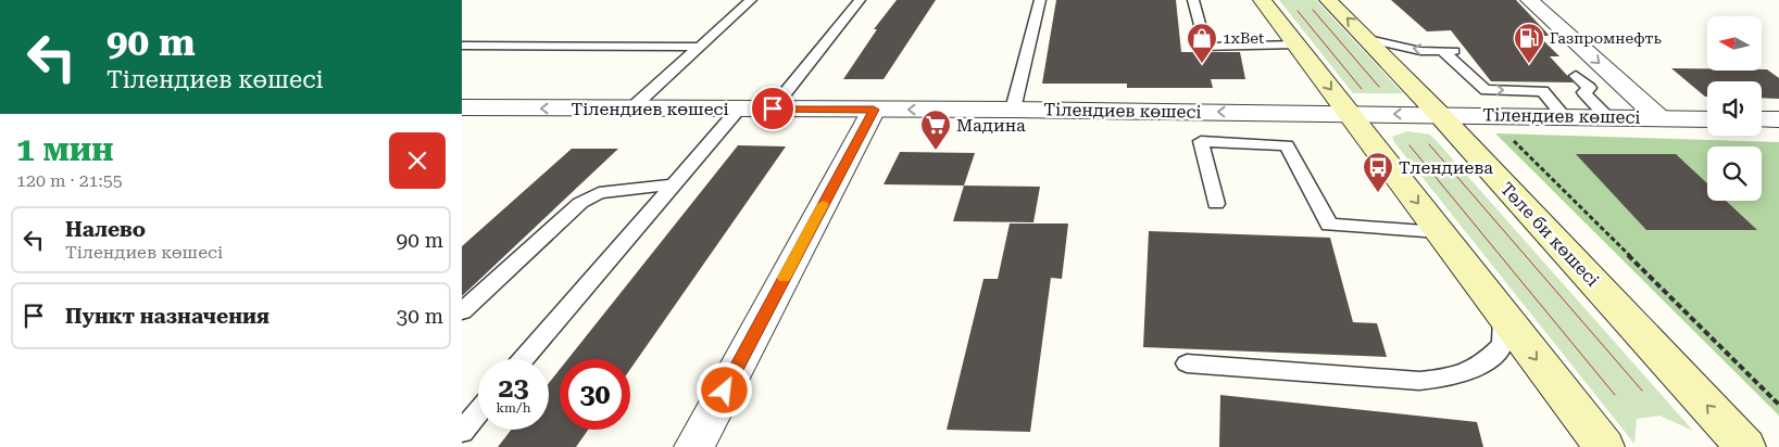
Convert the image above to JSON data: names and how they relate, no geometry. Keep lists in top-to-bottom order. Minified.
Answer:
{"streets":{"main road":["Төле би көшесі"],"street":["Тілендиев көшесі"]},"crossings":[["Тілендиев көшесі","Төле би көшесі"]],"one_way":["Тілендиев көшесі"],"places":{"shop":["1xBet"],"fuel station":["Газпромнефть"],"supermarket":["Мадина"],"bus stop":["Тлендиева"]},"north":"left","page":{"turn":["90 m","Тілендиев көшесі"],"heading":["1 мин","120 m · 21:55"],"list":[{"name":"Налево","note":"Тілендиев көшесі","value":"90 m"},{"name":"Пункт назначения","value":"30 m"}],"speed":"23 km/h","limit":"30"}}
